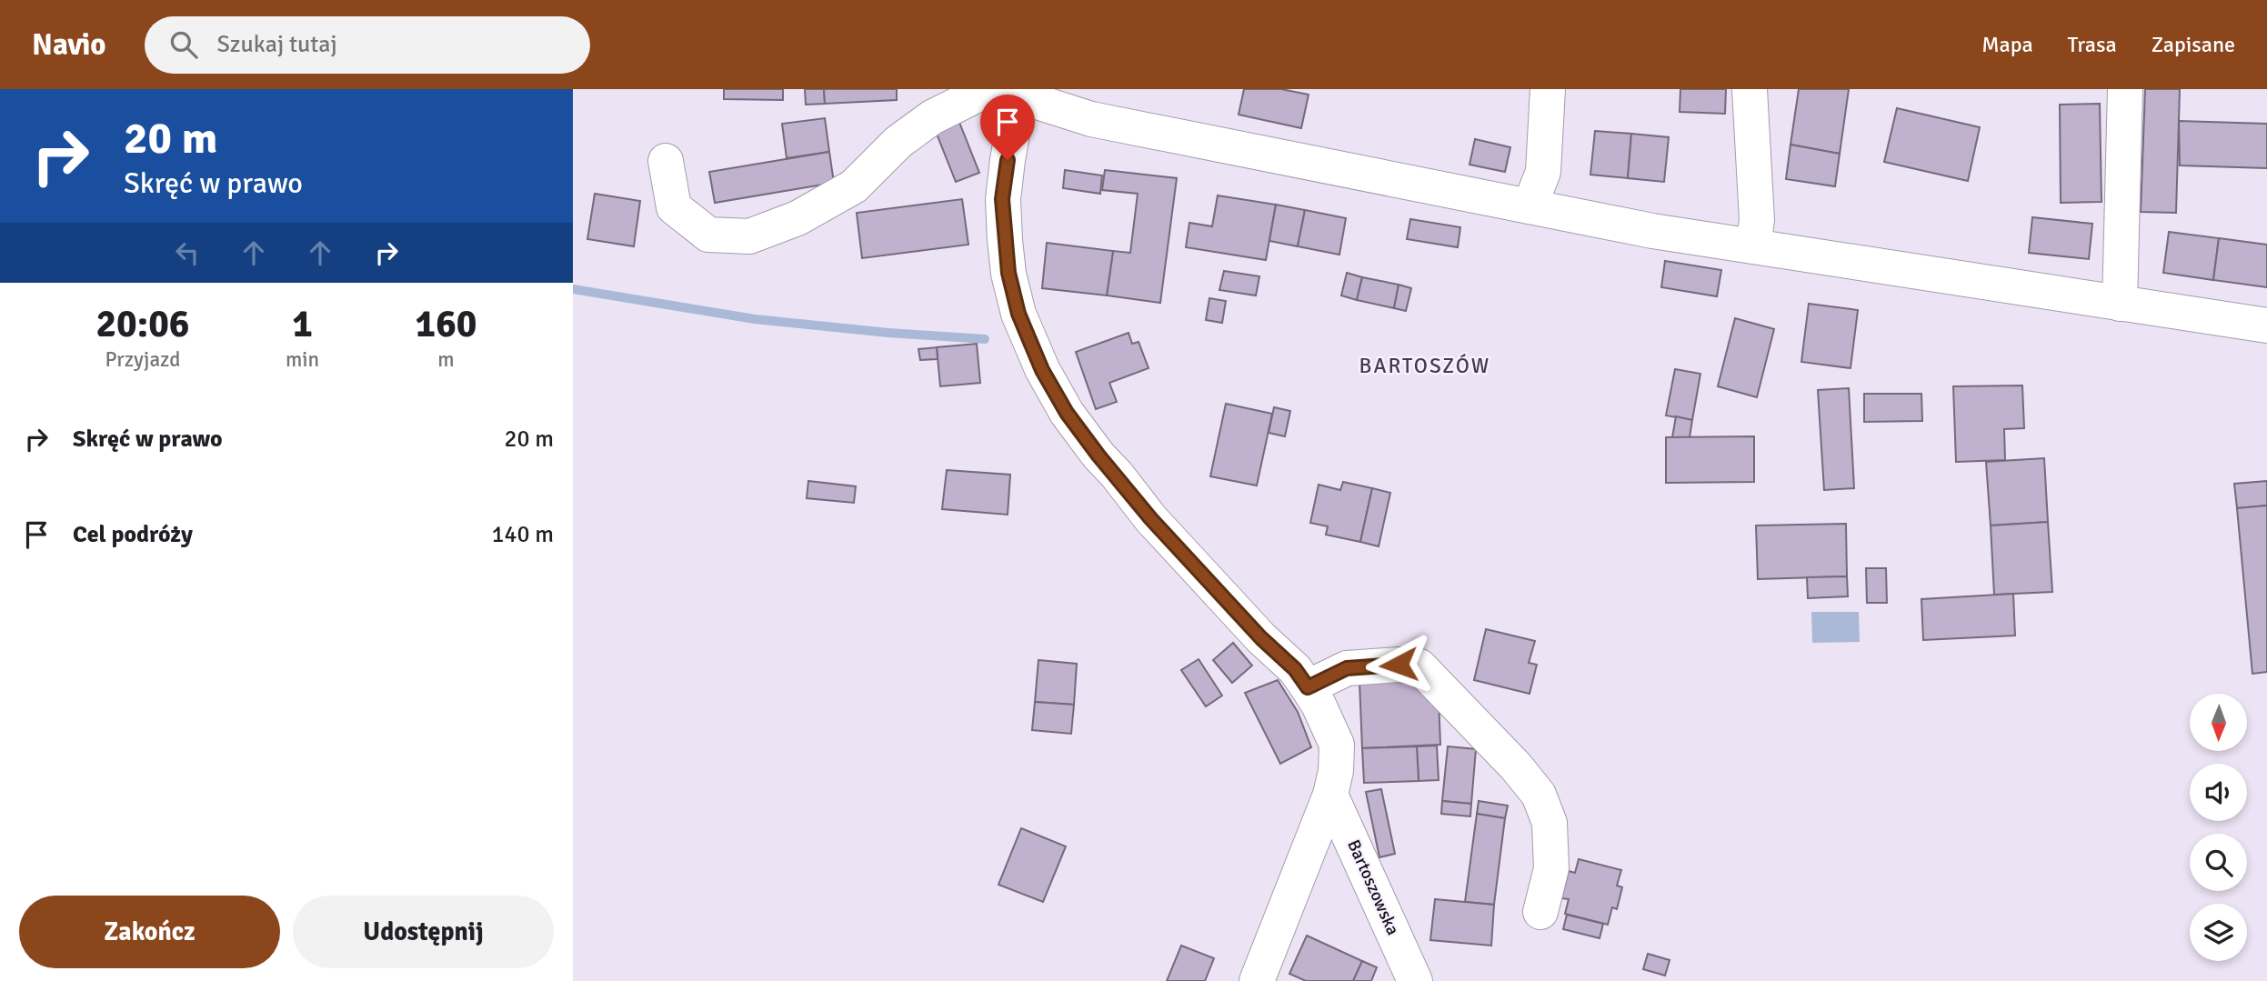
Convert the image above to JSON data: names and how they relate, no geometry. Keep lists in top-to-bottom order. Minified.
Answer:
{"streets":{"street":["Bartoszowska"]},"districts":["BARTOSZÓW"],"north":"bottom","page":{"header":"Navio","search":"Szukaj tutaj","nav":["Mapa","Trasa","Zapisane"],"turn":["20 m","Skręć w prawo"],"eta":["20:06","Przyjazd","1","min","160","m"],"list":[{"name":"Skręć w prawo","value":"20 m"},{"name":"Cel podróży","value":"140 m"}],"buttons":["Zakończ","Udostępnij"]}}
